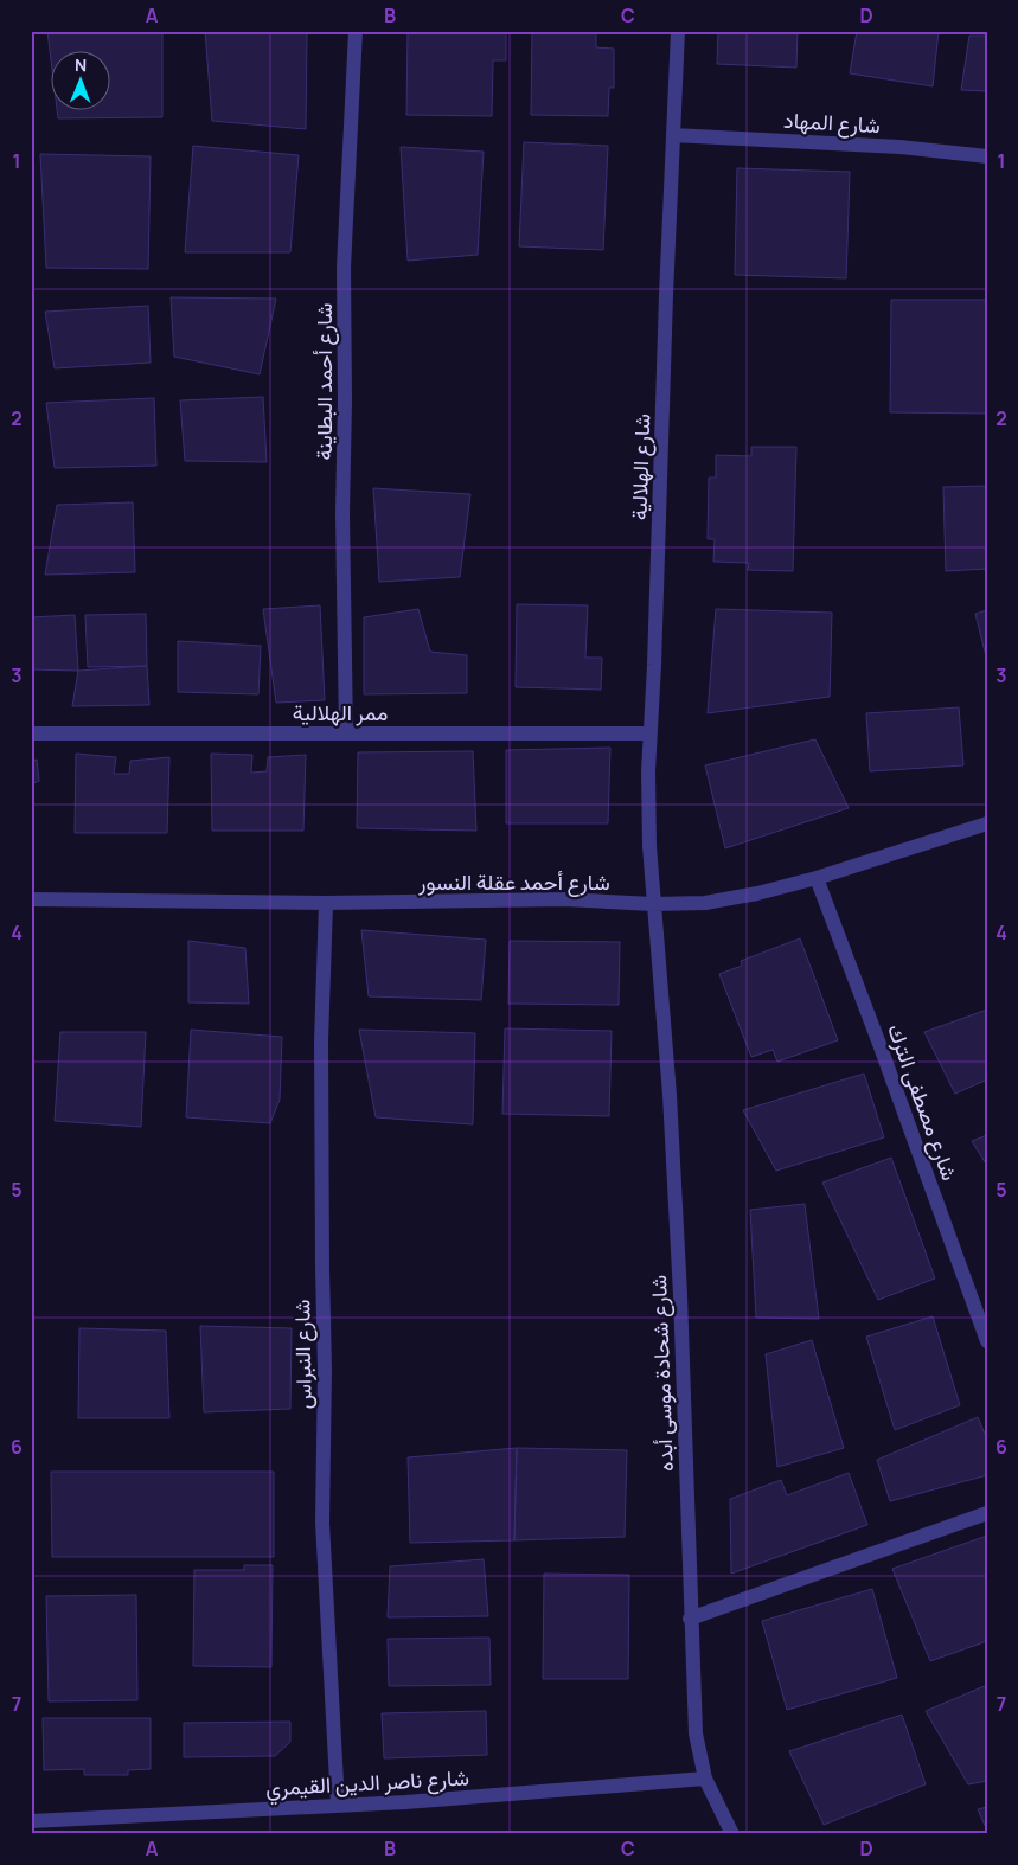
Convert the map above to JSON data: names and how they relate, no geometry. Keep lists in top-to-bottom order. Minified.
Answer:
{"streets":{"street":["شارع المهاد","شارع أحمد البطاينة","شارع الهلالية","ممر الهلالية","شارع أحمد عقلة النسور","شارع مصطفى الترك","شارع النبراس","شارع شحادة موسى أبده","شارع ناصر الدين القيمري"]},"crossings":[["شارع المهاد","شارع الهلالية"],["شارع أحمد البطاينة","ممر الهلالية"],["شارع الهلالية","ممر الهلالية"],["شارع الهلالية","شارع أحمد عقلة النسور"],["شارع الهلالية","شارع شحادة موسى أبده"],["شارع أحمد عقلة النسور","شارع مصطفى الترك"],["شارع أحمد عقلة النسور","شارع النبراس"],["شارع أحمد عقلة النسور","شارع شحادة موسى أبده"],["شارع النبراس","شارع ناصر الدين القيمري"],["شارع شحادة موسى أبده","شارع ناصر الدين القيمري"]],"north":"top","grid":{"columns":["A","B","C","D"],"rows":["1","2","3","4","5","6","7"]}}
